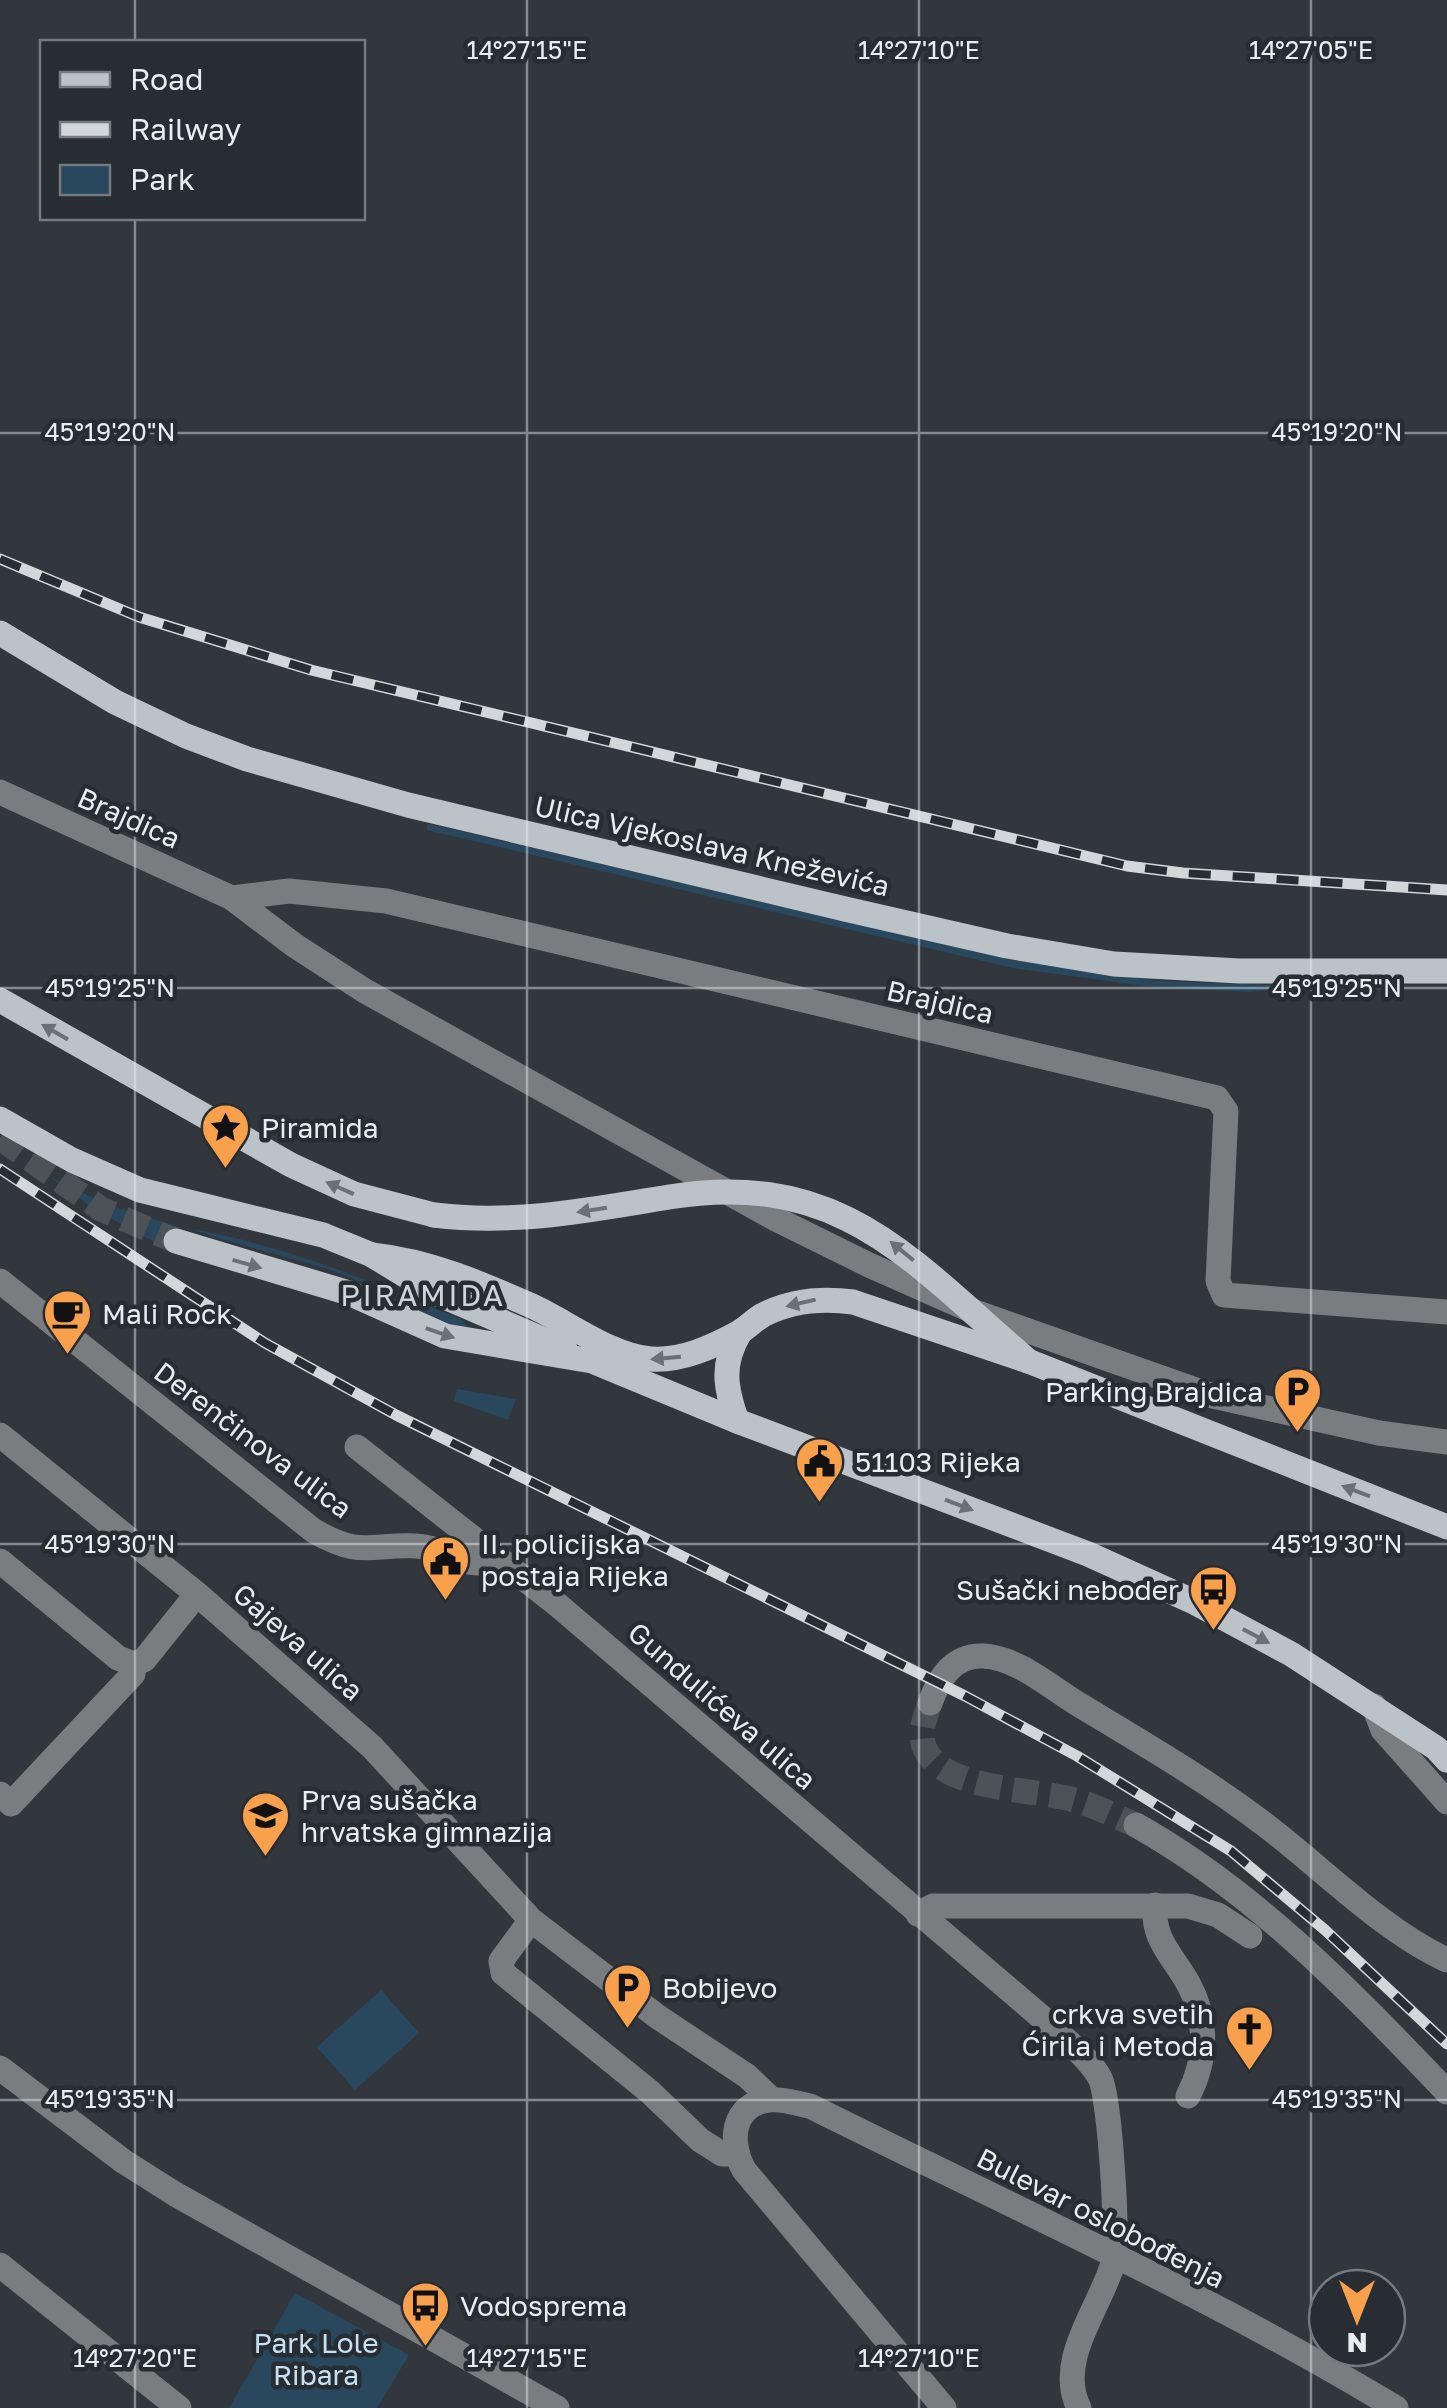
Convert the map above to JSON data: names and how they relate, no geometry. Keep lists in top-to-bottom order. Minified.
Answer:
{"streets":{"main road":["Ulica Vjekoslava Kneževića"],"street":["Brajdica","Derenčinova ulica","Gajeva ulica","Gundulićeva ulica","Bulevar oslobođenja"]},"crossings":[["Derenčinova ulica","Gundulićeva ulica"],["Gajeva ulica","Bulevar oslobođenja"],["Gundulićeva ulica","Bulevar oslobođenja"]],"districts":["PIRAMIDA"],"parks":["Park Lole Ribara"],"places":{"place":["Piramida"],"cafe":["Mali Rock"],"parking":["Parking Brajdica","Bobijevo"],"public building":["51103 Rijeka","II. policijska postaja Rijeka"],"bus stop":["Sušački neboder","Vodosprema"],"school or university":["Prva sušačka hrvatska gimnazija"],"church":["crkva svetih Ćirila i Metoda"]},"legend":["Road","Railway","Park"],"north":"bottom","coordinates":["14°27'15\"E","14°27'10\"E","14°27'05\"E","45°19'20\"N","45°19'25\"N","45°19'30\"N","45°19'35\"N","14°27'20\"E"]}
